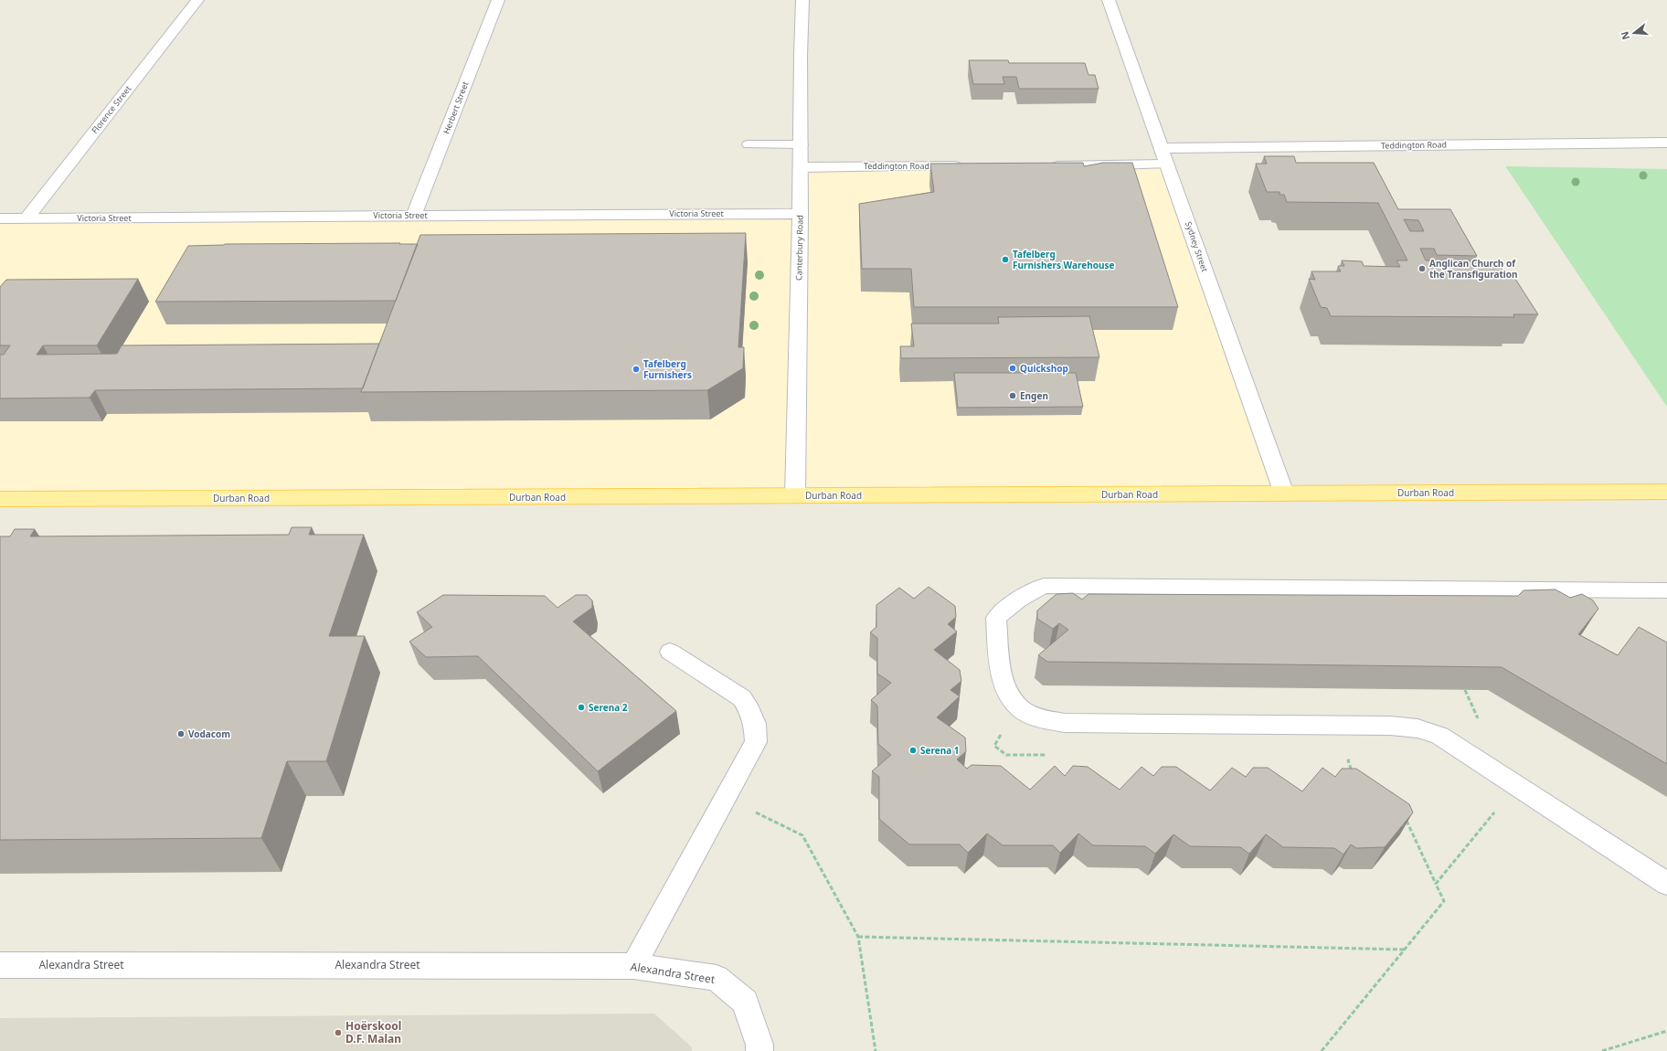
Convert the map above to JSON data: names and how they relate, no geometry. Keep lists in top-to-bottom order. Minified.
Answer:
{"streets":{"main road":["Durban Road"],"street":["Herbert Street","Florence Street","Teddington Road","Victoria Street","Sydney Street","Canterbury Road","Alexandra Street"]},"crossings":[["Herbert Street","Victoria Street"],["Florence Street","Victoria Street"],["Teddington Road","Sydney Street"],["Teddington Road","Canterbury Road"],["Victoria Street","Canterbury Road"],["Sydney Street","Durban Road"],["Canterbury Road","Durban Road"]],"places":["Tafelberg Furnishers Warehouse","Anglican Church of the Transfiguration","Quickshop","Tafelberg Furnishers","Engen","Serena 2","Vodacom","Serena 1","Hoërskool D.F. Malan"],"north":"left"}
